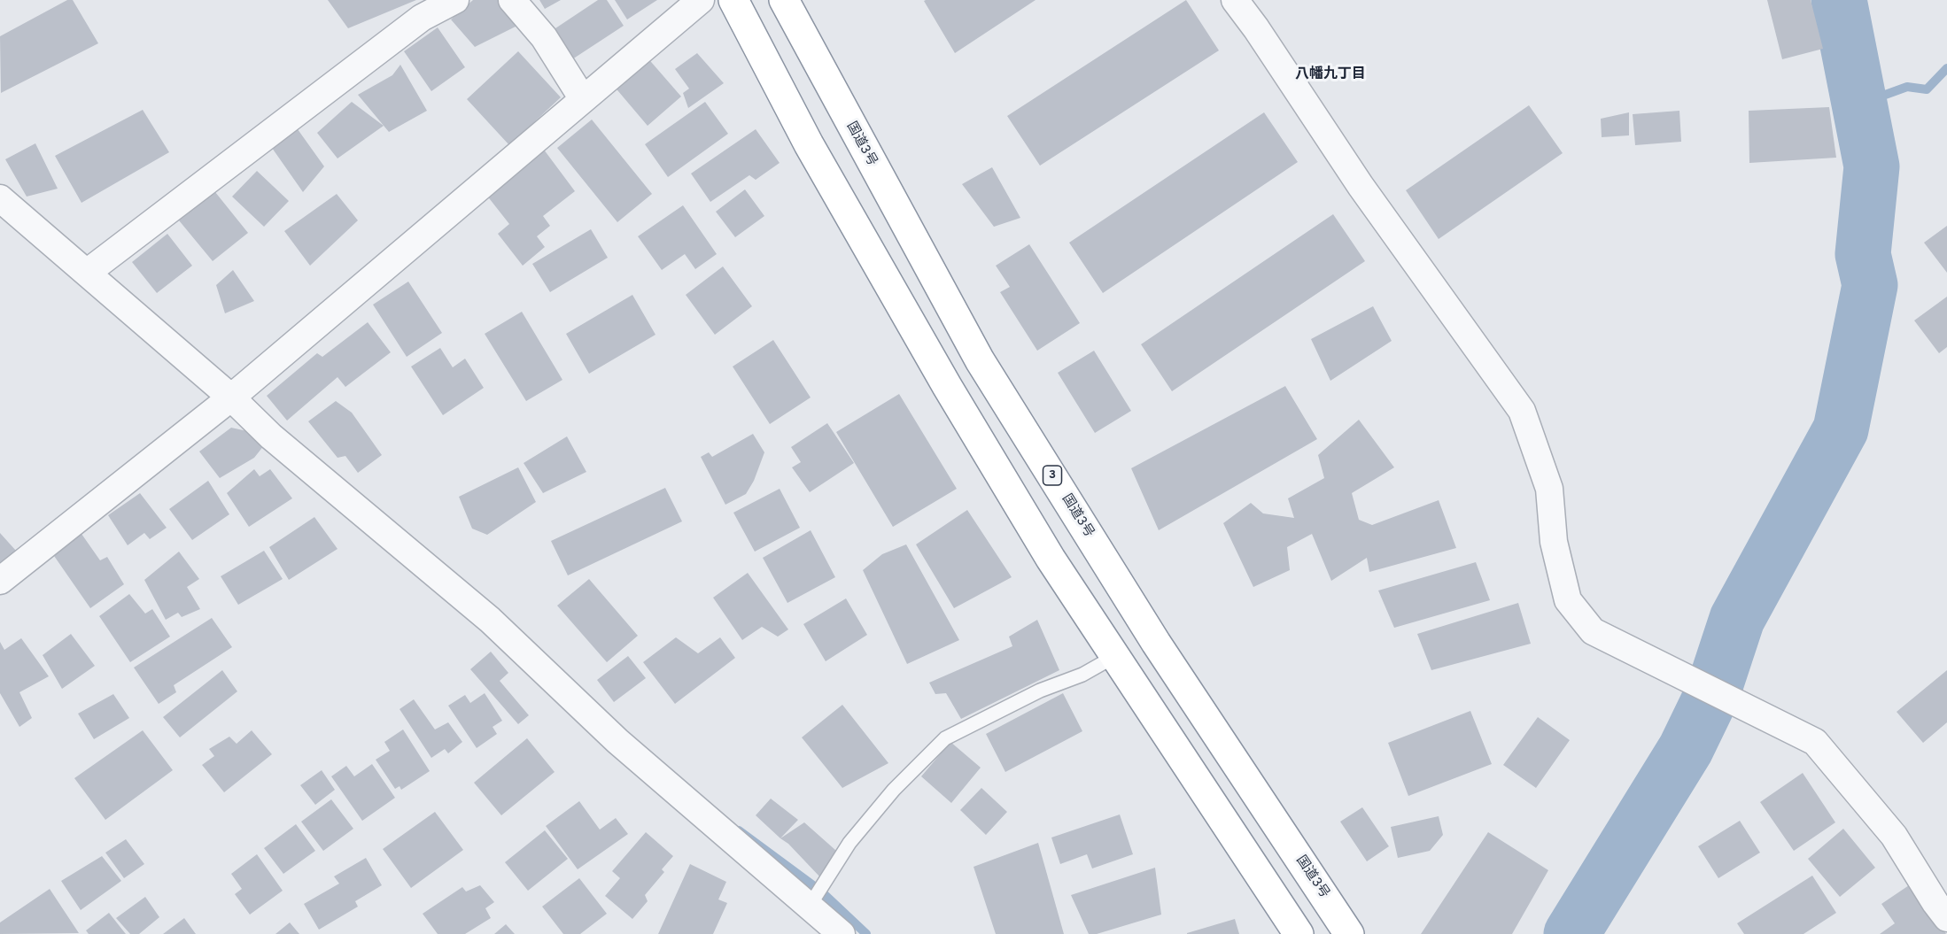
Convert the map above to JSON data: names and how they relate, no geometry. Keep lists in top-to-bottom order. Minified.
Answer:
{"streets":{"highway":["国道3号","3"]},"districts":["八幡九丁目"]}
